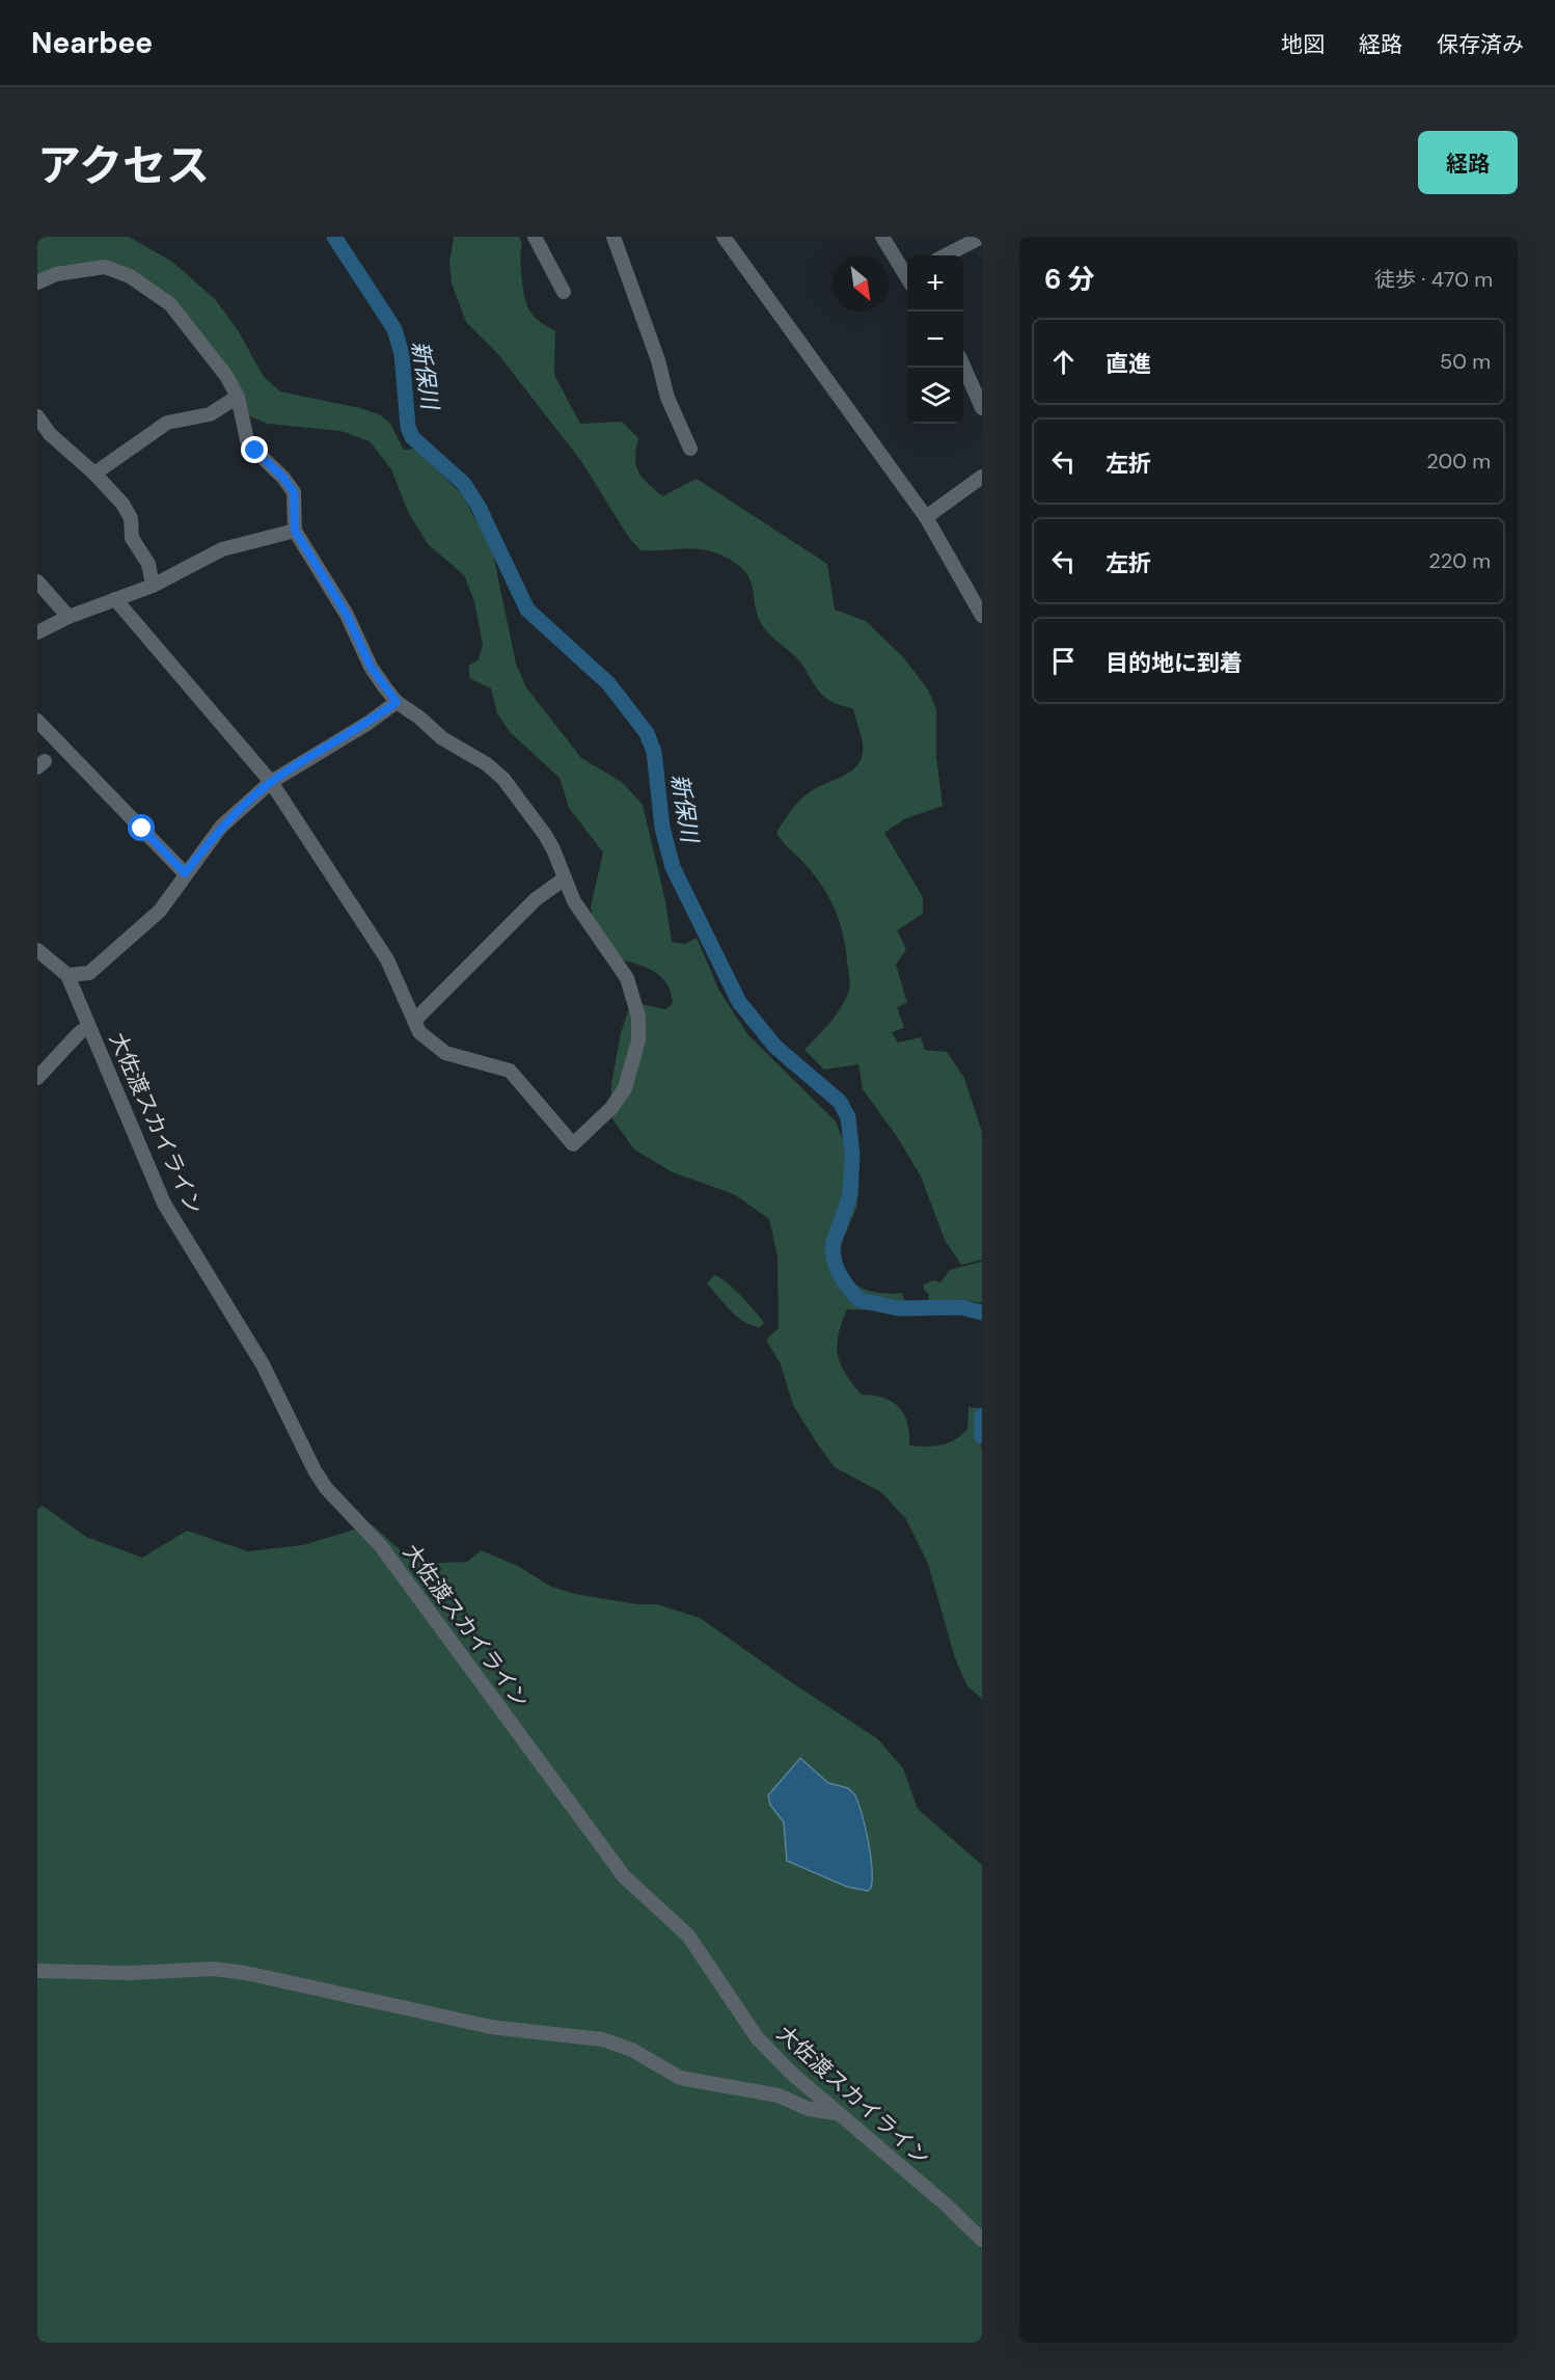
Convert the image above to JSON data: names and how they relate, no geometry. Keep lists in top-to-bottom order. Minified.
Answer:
{"streets":{"street":["大佐渡スカイライン"]},"water":["新保川"],"north":"bottom right","page":{"header":"Nearbee","nav":["地図","経路","保存済み"],"title":"アクセス","buttons":"経路","heading":["6 分","徒歩 · 470 m"],"map_buttons":["+","−"],"list":[["直進","50 m"],["左折","200 m"],["左折","220 m"],"目的地に到着"]}}
